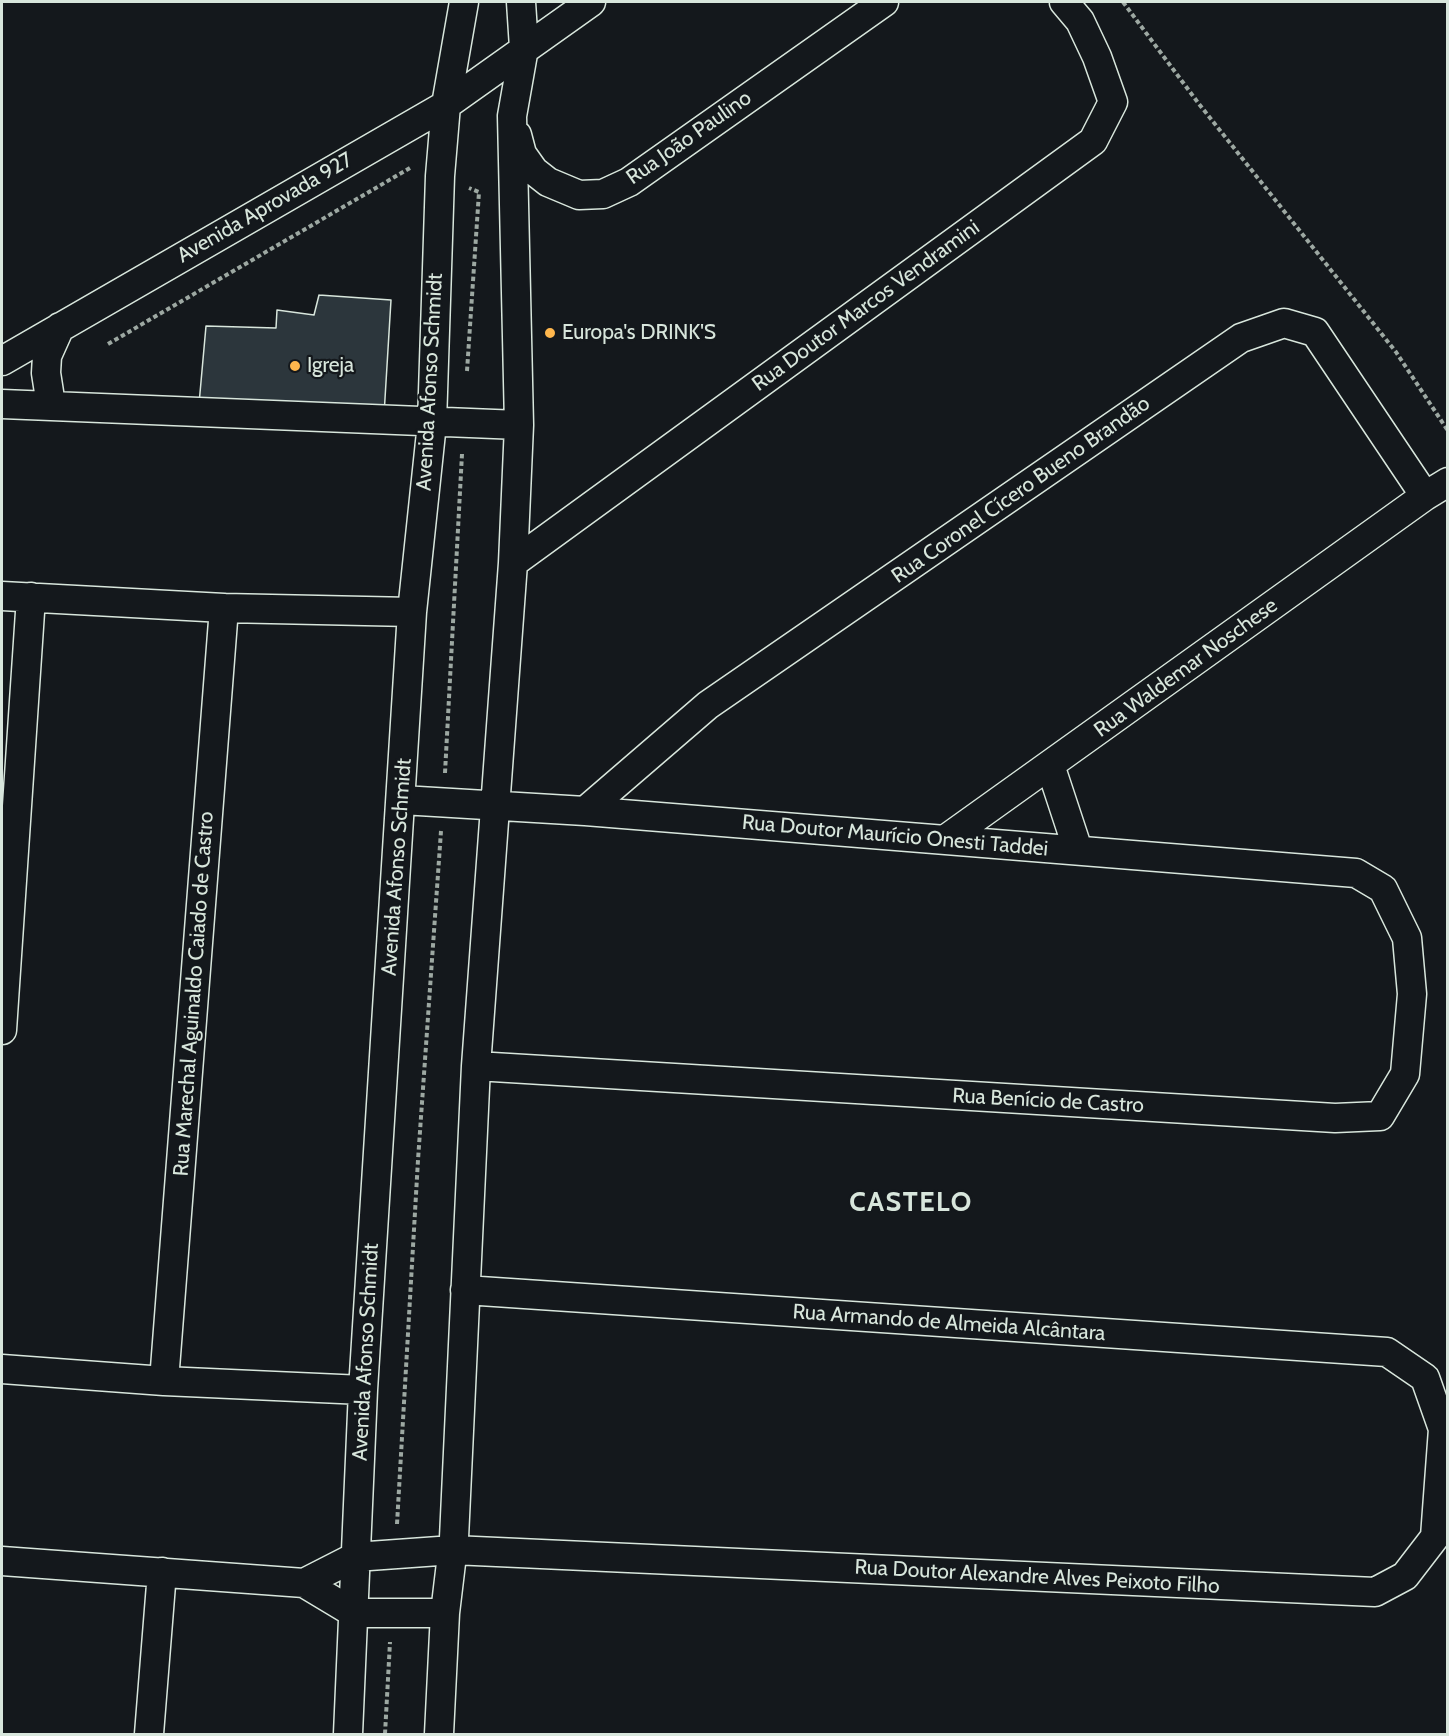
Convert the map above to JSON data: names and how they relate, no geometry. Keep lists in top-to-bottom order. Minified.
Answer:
{"streets":{"street":["Rua João Paulino","Avenida Aprovada 927","Rua Doutor Marcos Vendramini","Avenida Afonso Schmidt","Rua Coronel Cícero Bueno Brandão","Rua Waldemar Noschese","Rua Doutor Maurício Onesti Taddei","Rua Marechal Aguinaldo Caiado de Castro","Rua Benício de Castro","Rua Armando de Almeida Alcântara","Rua Doutor Alexandre Alves Peixoto Filho"]},"crossings":[["Avenida Aprovada 927","Avenida Afonso Schmidt"],["Avenida Afonso Schmidt","Rua Doutor Maurício Onesti Taddei"],["Avenida Afonso Schmidt","Rua Doutor Alexandre Alves Peixoto Filho"],["Rua Coronel Cícero Bueno Brandão","Rua Waldemar Noschese"],["Rua Coronel Cícero Bueno Brandão","Rua Doutor Maurício Onesti Taddei"],["Rua Waldemar Noschese","Rua Doutor Maurício Onesti Taddei"],["Rua Doutor Maurício Onesti Taddei","Rua Benício de Castro"],["Rua Armando de Almeida Alcântara","Rua Doutor Alexandre Alves Peixoto Filho"]],"districts":["CASTELO"],"places":["Europa's DRINK'S","Igreja"]}
